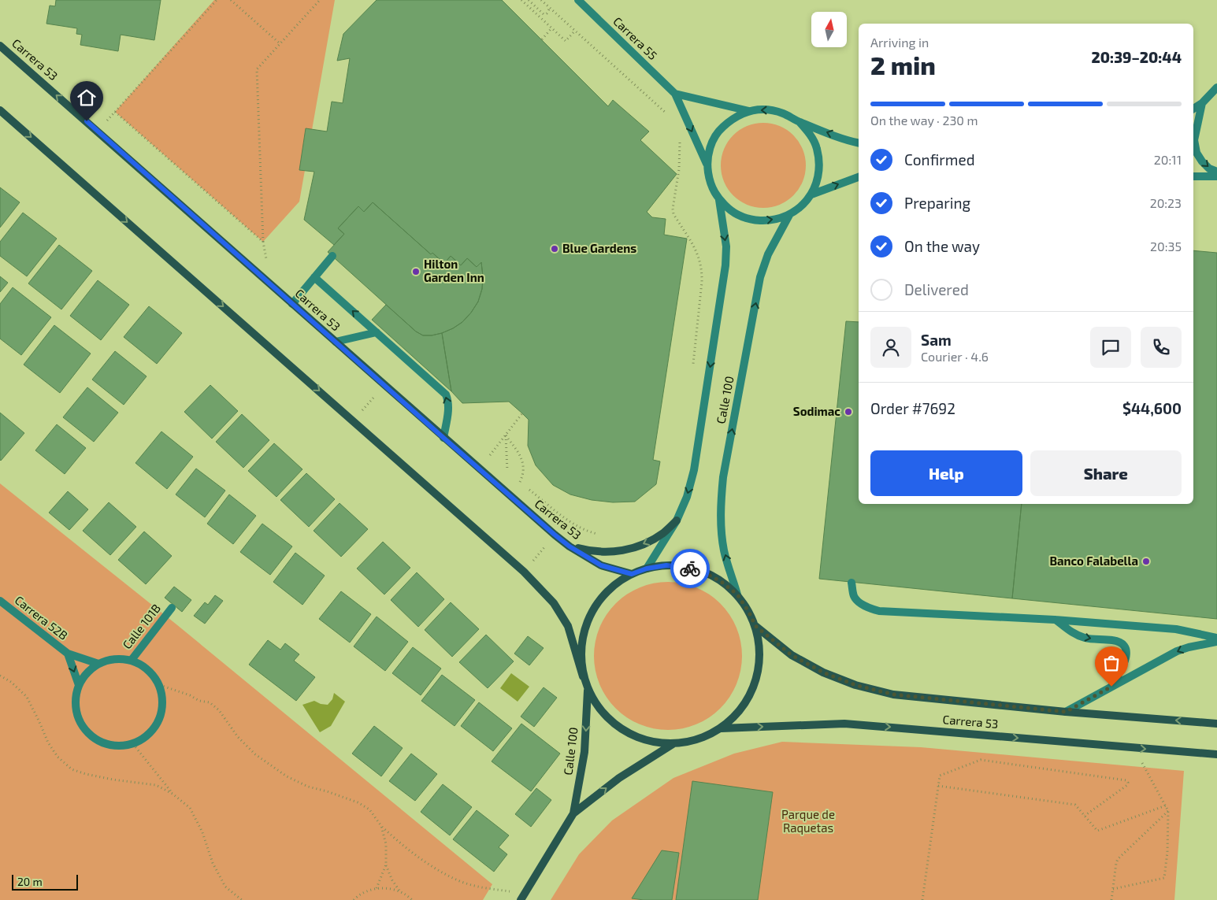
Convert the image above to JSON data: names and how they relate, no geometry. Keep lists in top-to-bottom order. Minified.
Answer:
{"streets":{"main road":["Carrera 53","Calle 100"],"street":["Carrera 55","Carrera 52B","Calle 101B"]},"crossings":[["Carrera 55","Calle 100"],["Carrera 52B","Calle 101B"]],"parks":["Parque de Raquetas"],"places":["Blue Gardens","Hilton Garden Inn","Sodimac","Banco Falabella"],"scale_bar":"20 m","north":"top","page":{"heading":["2 min","Arriving in","20:39–20:44"],"panel":["Sam","Courier · 4.6","Order #7692","$44,600"],"bar":"On the way · 230 m","list":[["Confirmed","20:11"],["Preparing","20:23"],["On the way","20:35"],"Delivered"],"buttons":["Help","Share"],"scale":"20 m"}}
